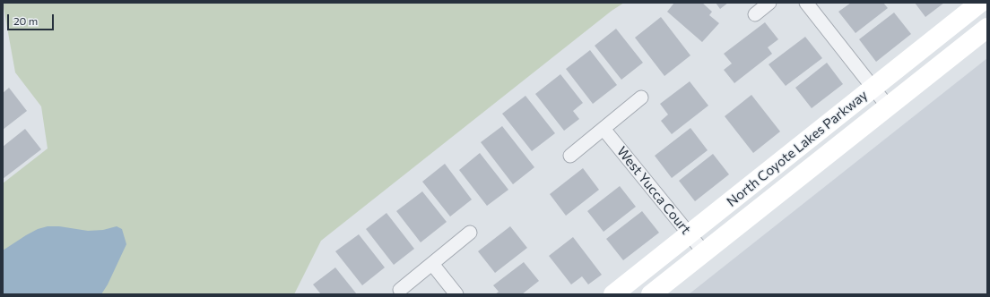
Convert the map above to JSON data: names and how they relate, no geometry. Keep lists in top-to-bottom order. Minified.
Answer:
{"streets":{"street":["North Coyote Lakes Parkway","West Yucca Court"]},"crossings":[["North Coyote Lakes Parkway","West Yucca Court"]],"scale_bar":"20 m"}
